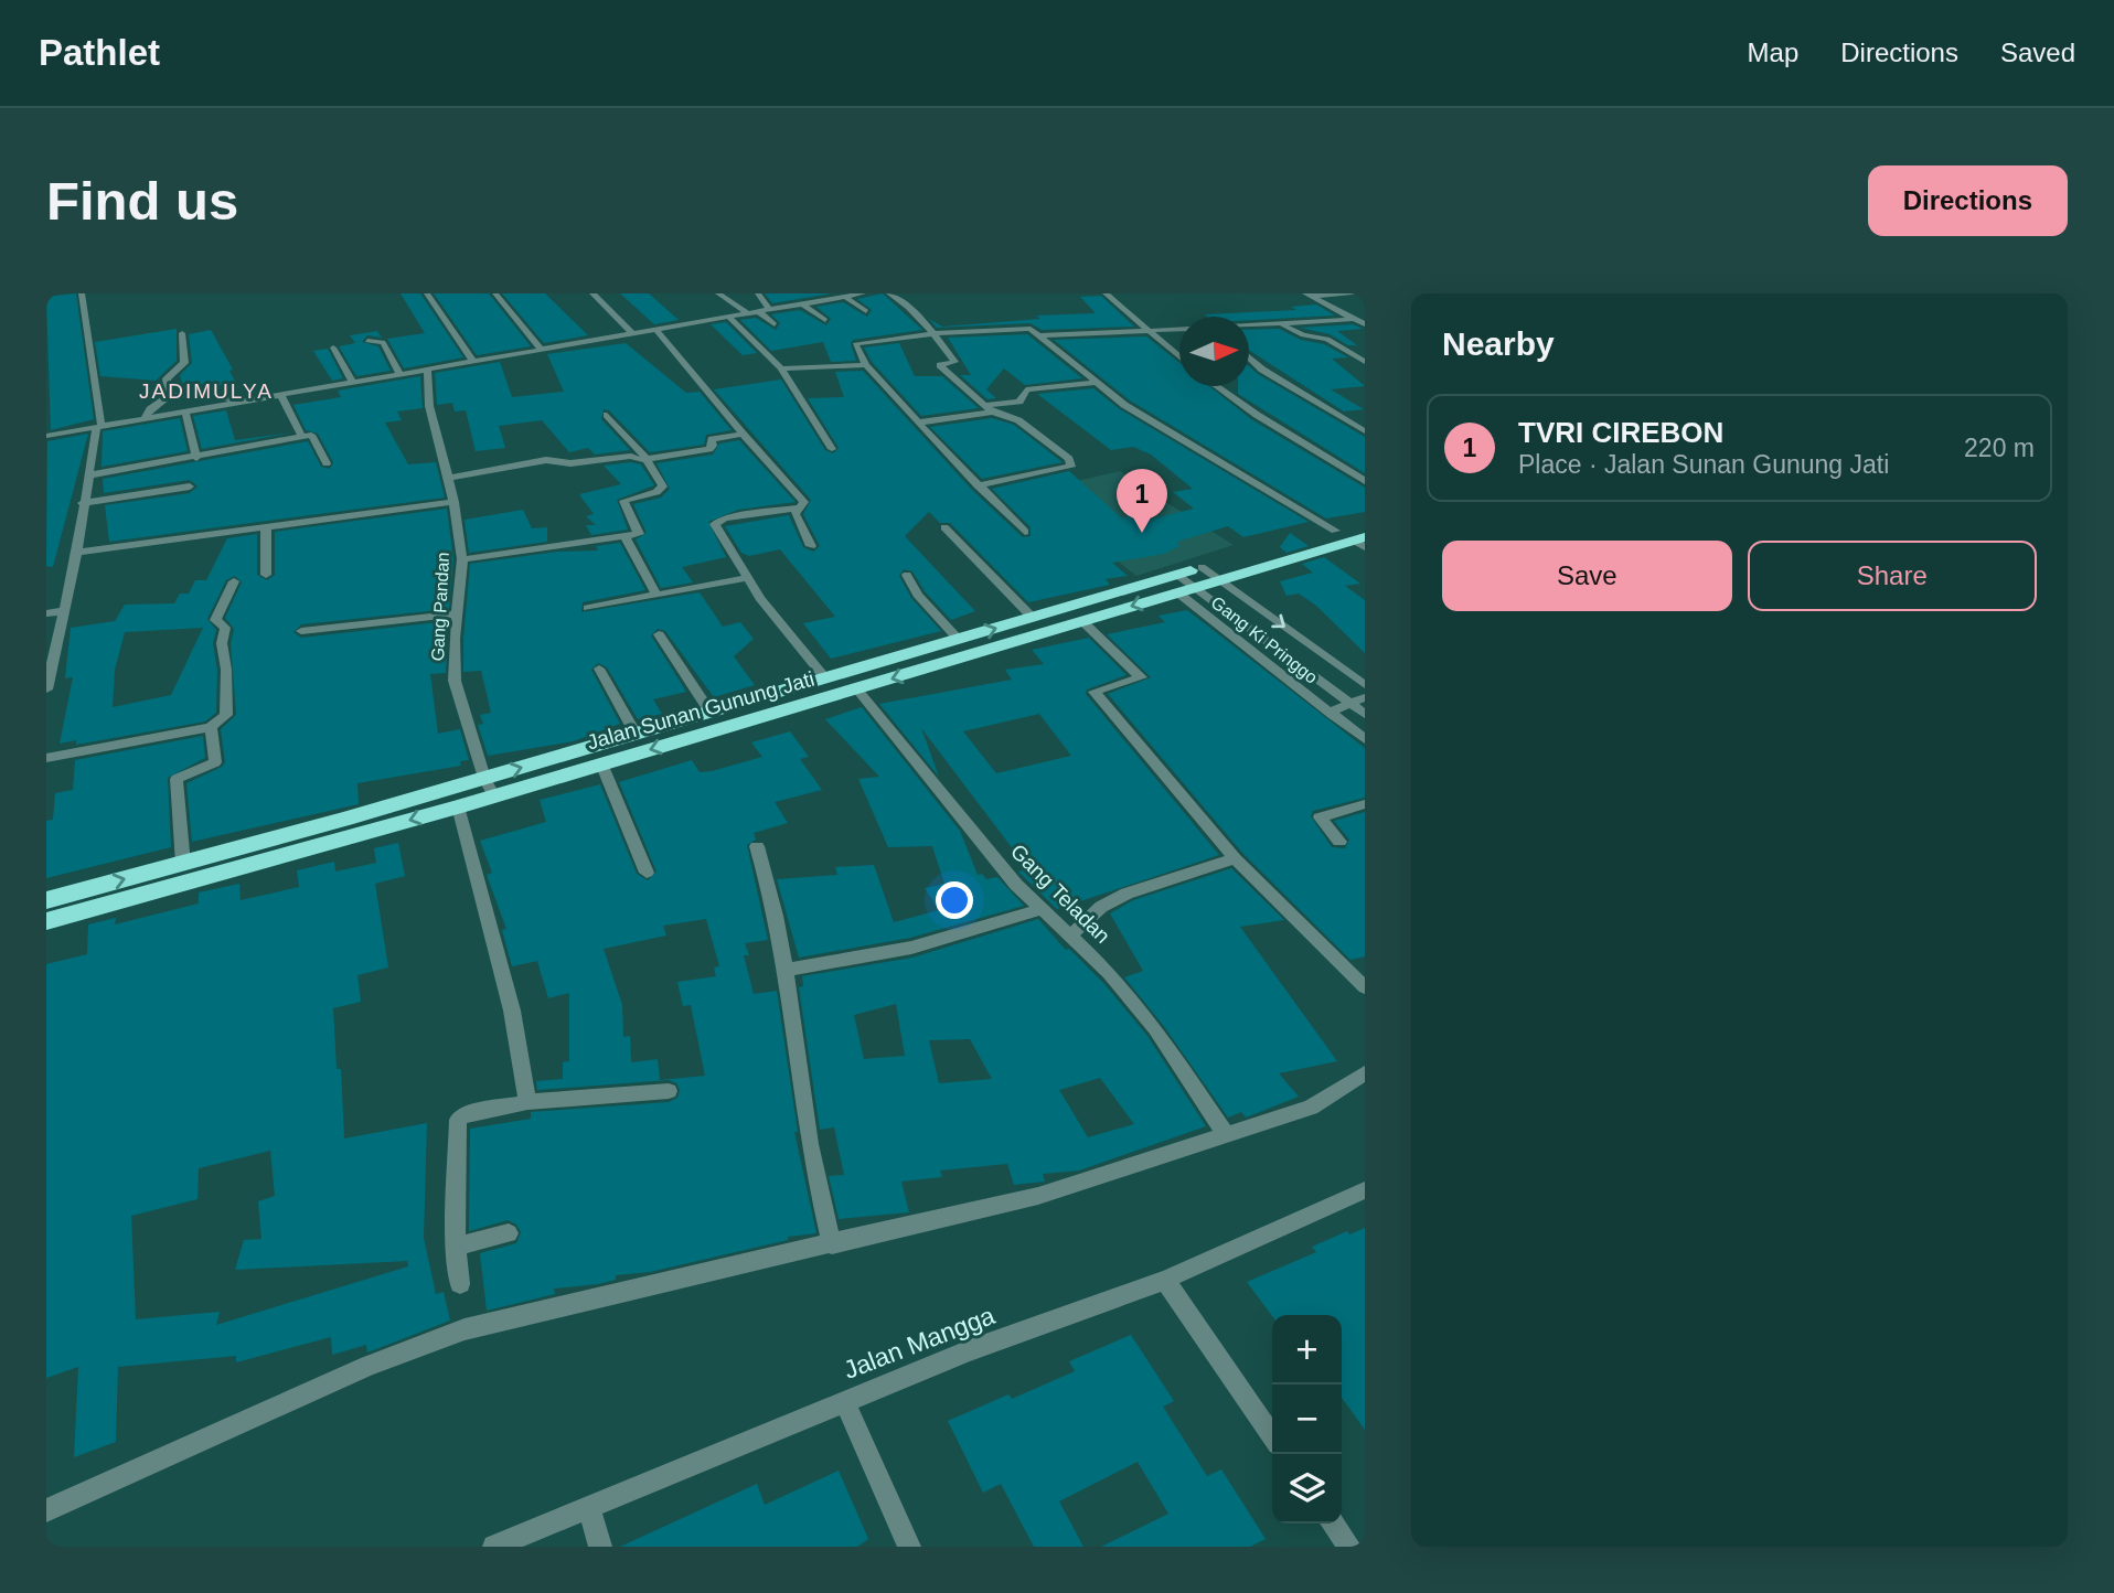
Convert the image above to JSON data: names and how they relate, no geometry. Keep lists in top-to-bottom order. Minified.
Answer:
{"streets":{"highway":["Jalan Sunan Gunung Jati"],"street":["Gang Pandan","Gang Ki Pringgo","Gang Teladan","Jalan Mangga"]},"crossings":[["Gang Pandan","Jalan Sunan Gunung Jati"],["Gang Ki Pringgo","Jalan Sunan Gunung Jati"],["Jalan Sunan Gunung Jati","Gang Teladan"]],"districts":["JADIMULYA"],"north":"right","page":{"header":"Pathlet","nav":["Map","Directions","Saved"],"buttons":["Directions",["Save","Share"]],"title":"Find us","heading":"Nearby","list":[{"mark":"1","name":"TVRI CIREBON","note":"Place · Jalan Sunan Gunung Jati","value":"220 m"}],"pins":"1","map_buttons":["+","−"]}}
